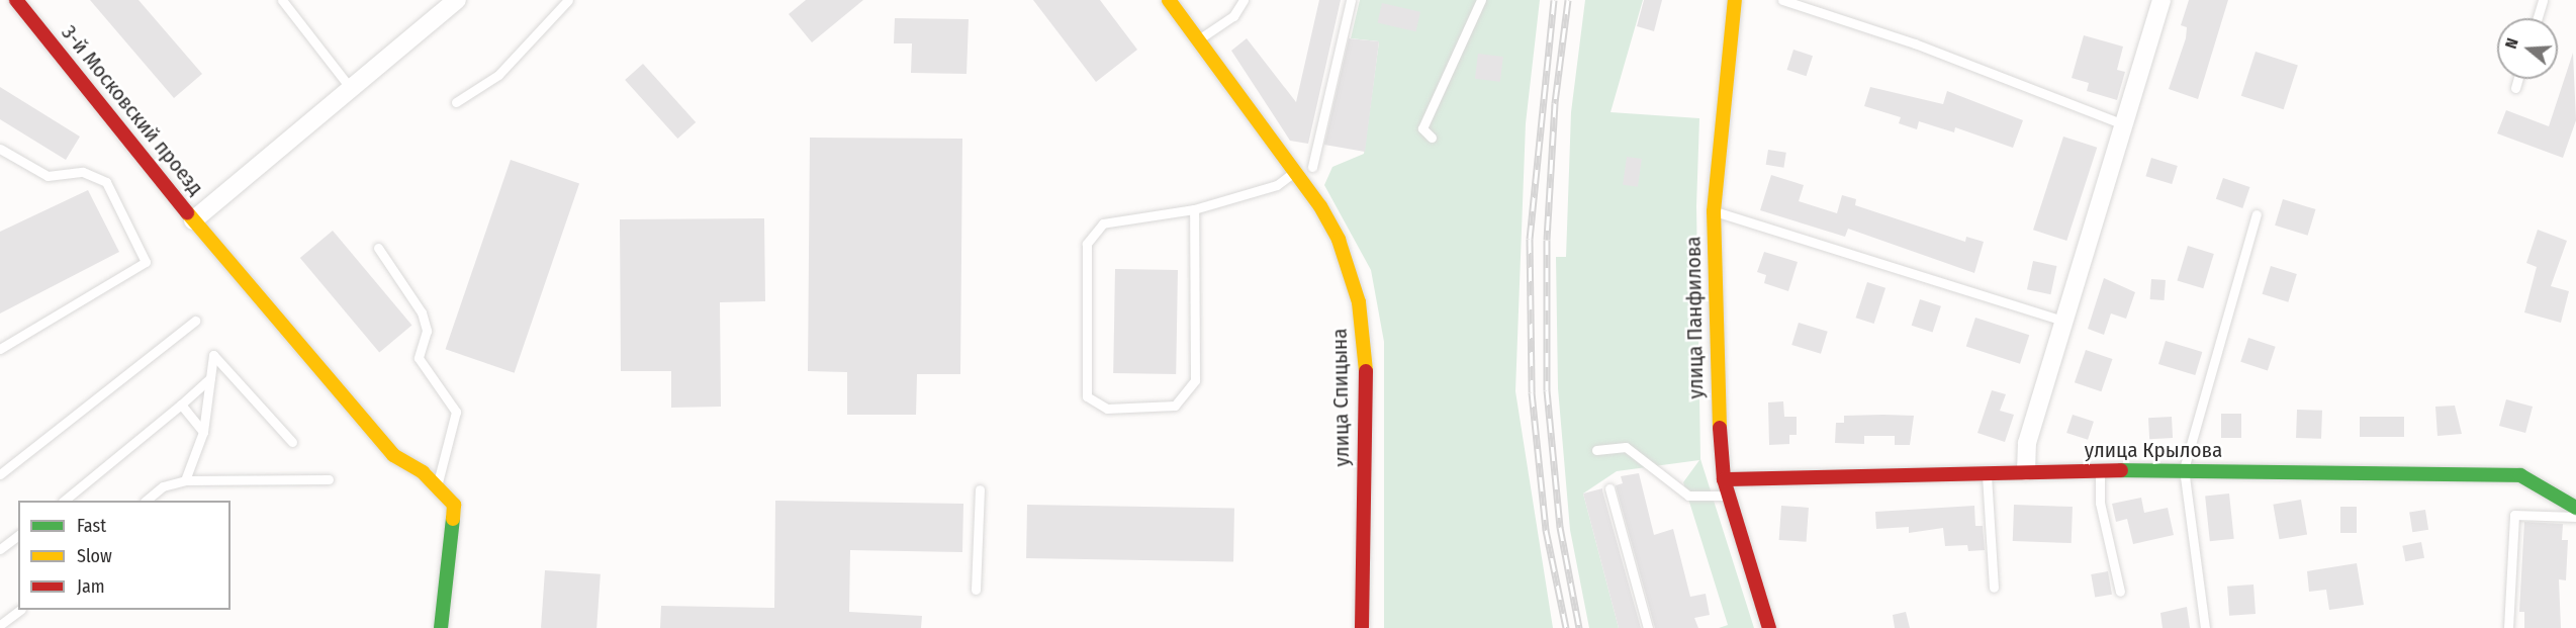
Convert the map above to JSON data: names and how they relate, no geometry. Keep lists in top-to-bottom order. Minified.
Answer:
{"streets":{"street":["3-й Московский проезд","улица Панфилова","улица Спицына","улица Крылова"]},"crossings":[["улица Панфилова","улица Крылова"]],"legend":["Fast","Slow","Jam"],"north":"left"}
